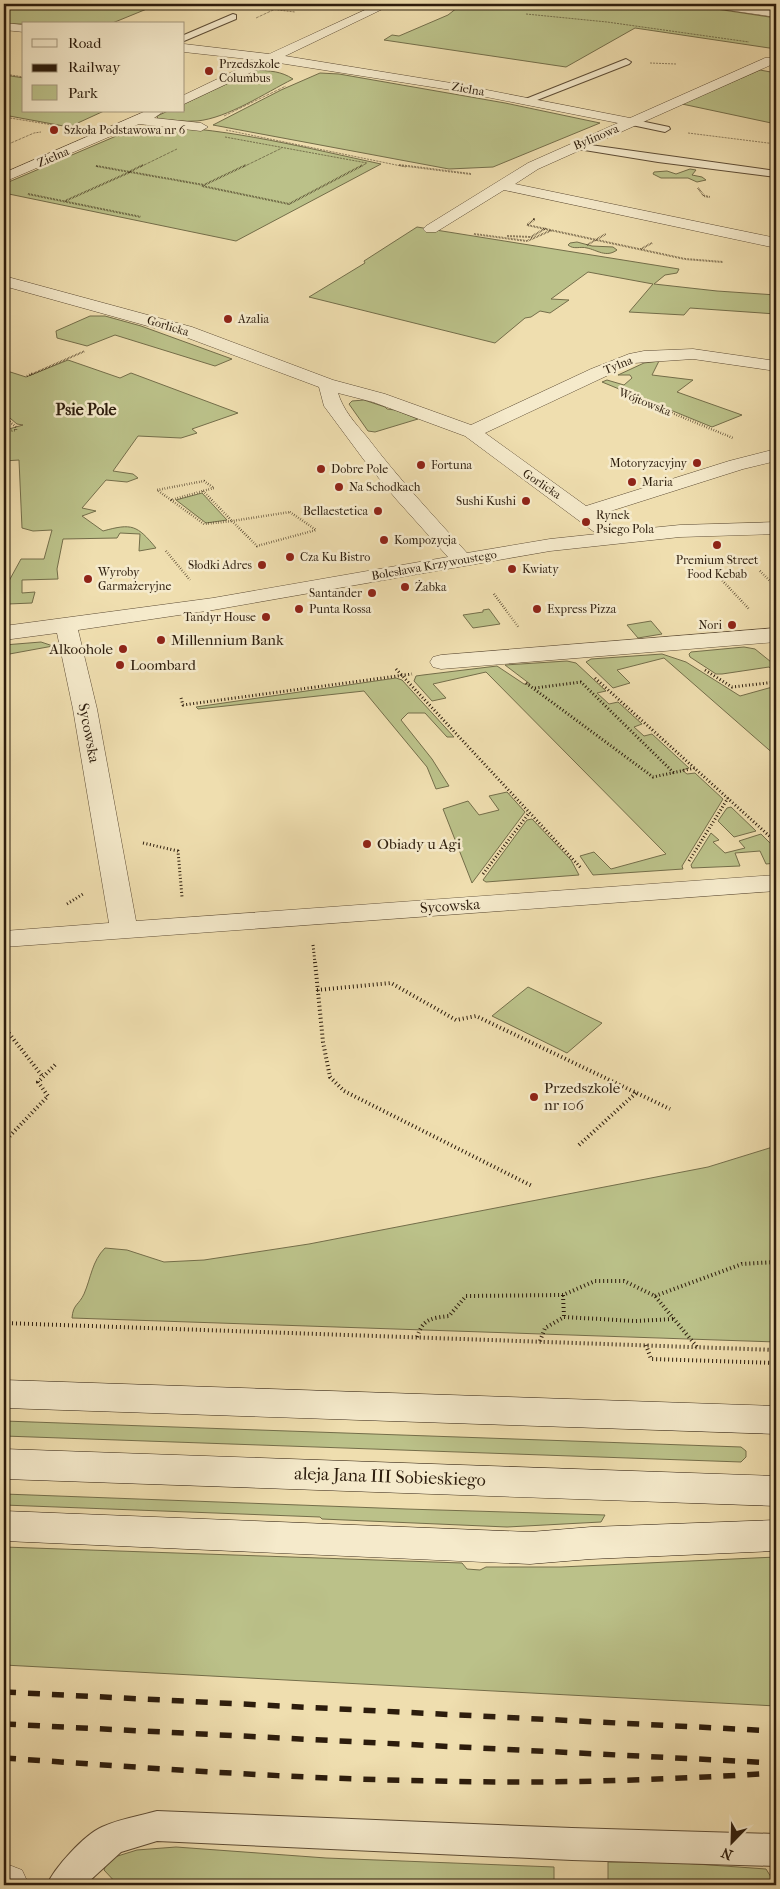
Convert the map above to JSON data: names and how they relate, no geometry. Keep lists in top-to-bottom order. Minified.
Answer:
{"streets":{"street":["Zielna","Bylinowa","Gorlicka","Tylna","Bolesława Krzywoustego","Sycowska","aleja Jana III Sobieskiego"],"path":["Wójtowska"]},"crossings":[["Zielna","Bylinowa"],["Gorlicka","Tylna"],["Gorlicka","Bolesława Krzywoustego"],["Tylna","Wójtowska"],["Bolesława Krzywoustego","Sycowska"]],"districts":["Psie Pole"],"places":["Przedszkole Columbus","Szkoła Podstawowa nr 6","Azalia","Motoryzacyjny","Fortuna","Dobre Pole","Maria","Na Schodkach","Sushi Kushi","Bellaestetica","Rynek Psiego Pola","Kompozycja","Premium Street Food Kebab","Cza Ku Bistro","Słodki Adres","Kwiaty","Wyroby Garmażeryjne","Żabka","Santander","Punta Rossa","Express Pizza","Tandyr House","Nori","Millennium Bank","Alkoohole","Loombard","Obiady u Agi","Przedszkole nr 106"],"legend":["Road","Railway","Park"],"north":"bottom left"}
